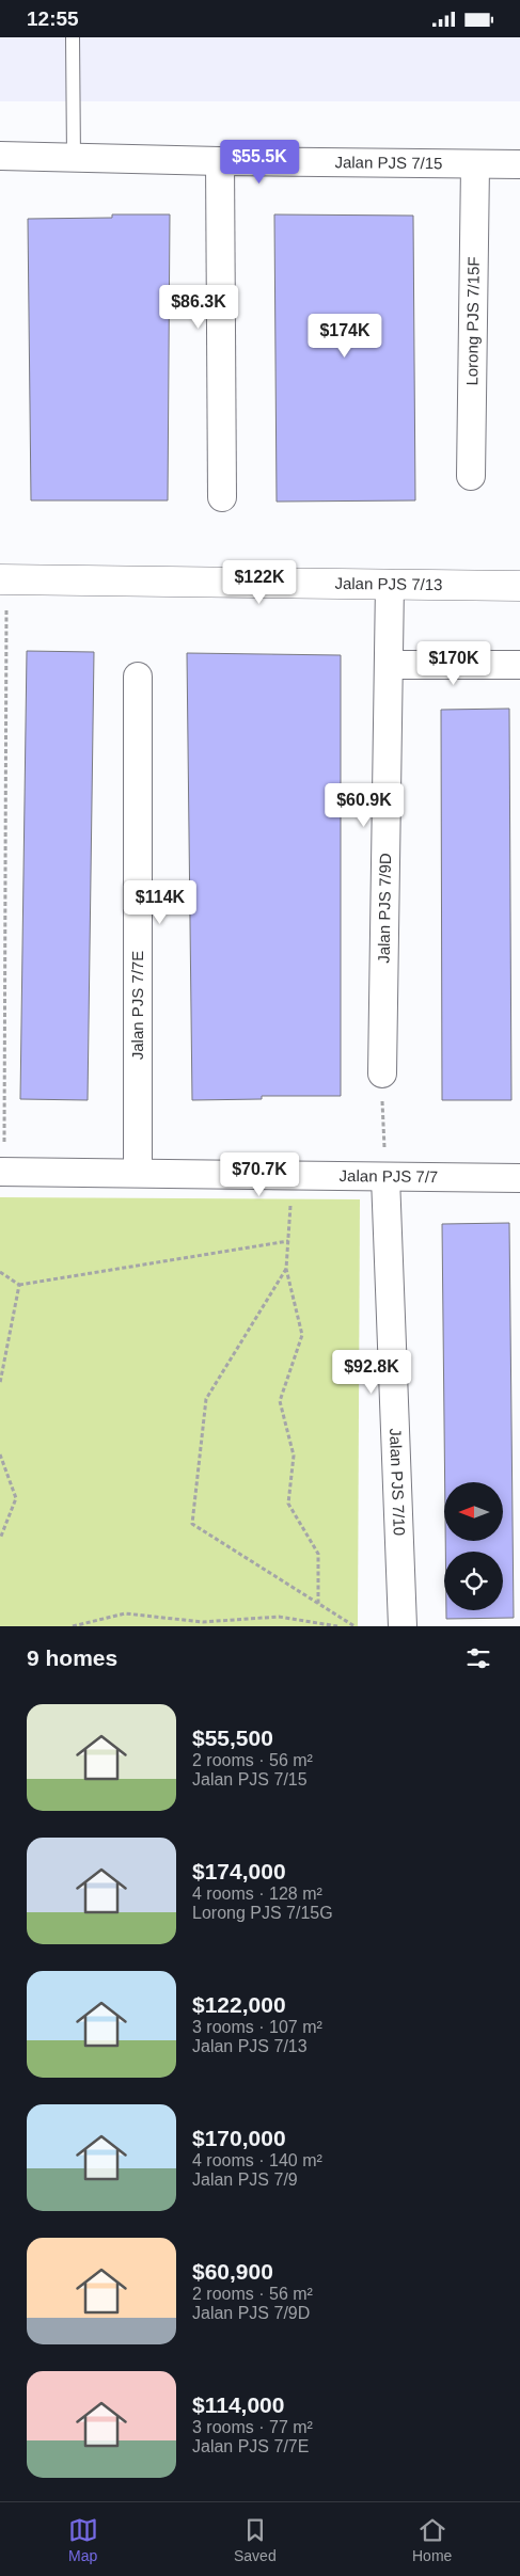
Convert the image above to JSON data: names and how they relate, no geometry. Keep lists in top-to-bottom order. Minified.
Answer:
{"streets":{"street":["Jalan PJS 7/15","Lorong PJS 7/15F","Jalan PJS 7/13","Jalan PJS 7/9D","Jalan PJS 7/7E","Jalan PJS 7/7","Jalan PJS 7/10"]},"crossings":[["Jalan PJS 7/15","Lorong PJS 7/15F"],["Jalan PJS 7/13","Jalan PJS 7/9D"],["Jalan PJS 7/7E","Jalan PJS 7/7"],["Jalan PJS 7/7","Jalan PJS 7/10"]],"north":"left","page":{"status":"12:55","price":["$55.5K","$86.3K","$174K","$122K","$170K","$60.9K","$114K","$70.7K","$92.8K"],"heading":"9 homes","list":[{"name":"$55,500","note":"2 rooms · 56 m² · Jalan PJS 7/15"},{"name":"$174,000","note":"4 rooms · 128 m² · Lorong PJS 7/15G"},{"name":"$122,000","note":"3 rooms · 107 m² · Jalan PJS 7/13"},{"name":"$170,000","note":"4 rooms · 140 m² · Jalan PJS 7/9"},{"name":"$60,900","note":"2 rooms · 56 m² · Jalan PJS 7/9D"},{"name":"$114,000","note":"3 rooms · 77 m² · Jalan PJS 7/7E"}],"tabs":["Map","Saved","Home"]}}
